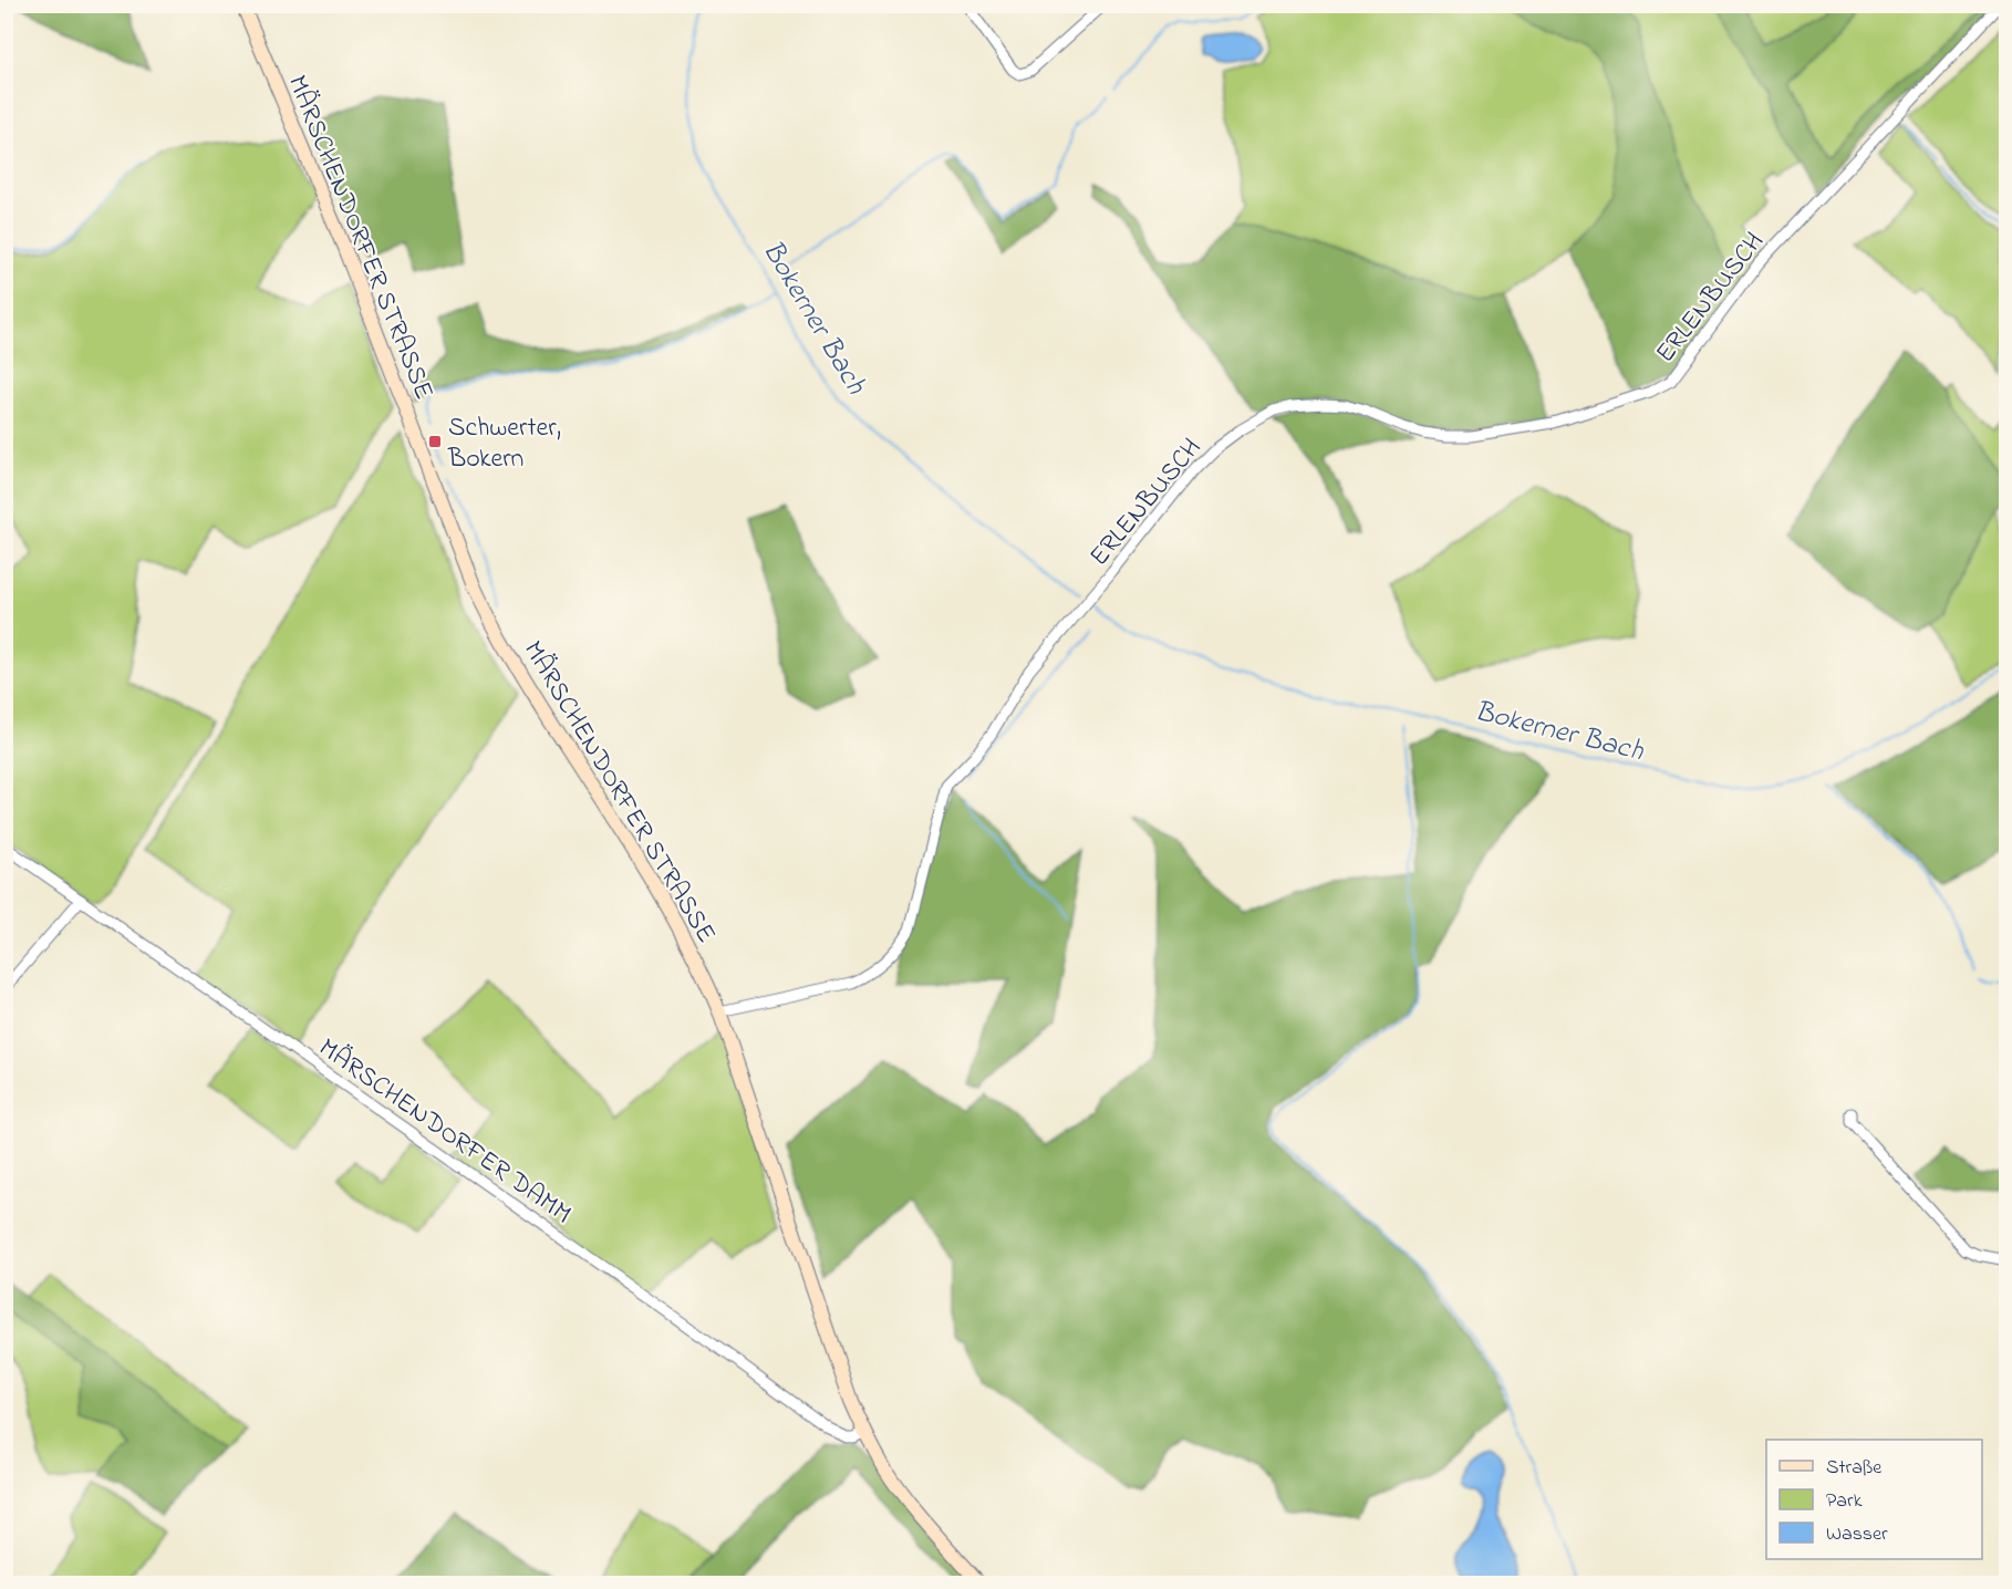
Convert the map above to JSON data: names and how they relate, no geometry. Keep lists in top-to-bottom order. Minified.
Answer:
{"streets":{"street":["MÄRSCHENDORFER STRASSE","ERLENBUSCH","MÄRSCHENDORFER DAMM"]},"crossings":[["MÄRSCHENDORFER STRASSE","ERLENBUSCH"],["MÄRSCHENDORFER STRASSE","MÄRSCHENDORFER DAMM"]],"water":["Bokerner Bach"],"places":{"transit":["Schwerter, Bokern"]},"legend":["Straße","Park","Wasser"]}
